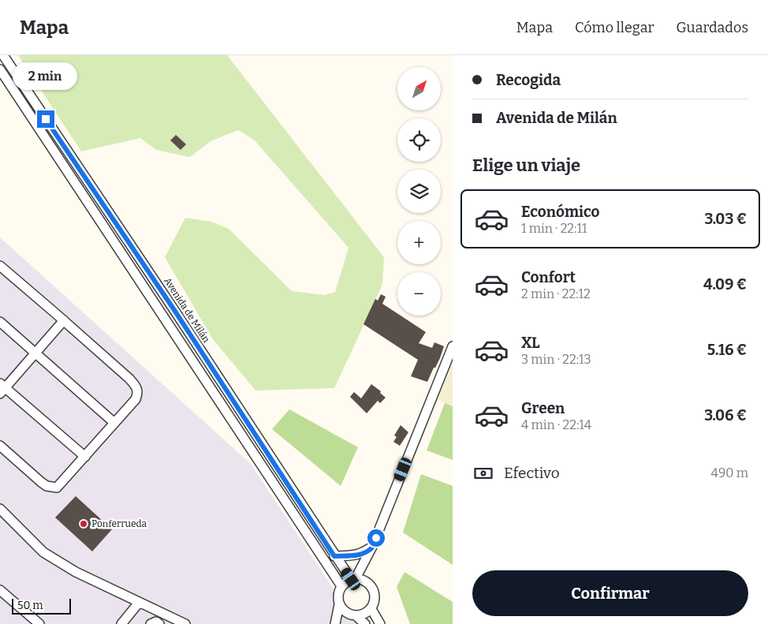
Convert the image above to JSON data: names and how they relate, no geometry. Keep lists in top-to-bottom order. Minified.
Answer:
{"streets":{"street":["Avenida de Milán"]},"places":["Ponferrueda"],"scale_bar":"50 m","north":"top right","page":{"header":"Mapa","nav":["Mapa","Cómo llegar","Guardados"],"banner":["Recogida","Avenida de Milán"],"bubble":"2 min","map_buttons":["+","−"],"heading":"Elige un viaje","list":[{"name":"Económico","note":"1 min · 22:11","value":"3.03 €"},{"name":"Confort","note":"2 min · 22:12","value":"4.09 €"},{"name":"XL","note":"3 min · 22:13","value":"5.16 €"},{"name":"Green","note":"4 min · 22:14","value":"3.06 €"}],"pay":["Efectivo","490 m"],"buttons":"Confirmar","scale":"50 m"}}
